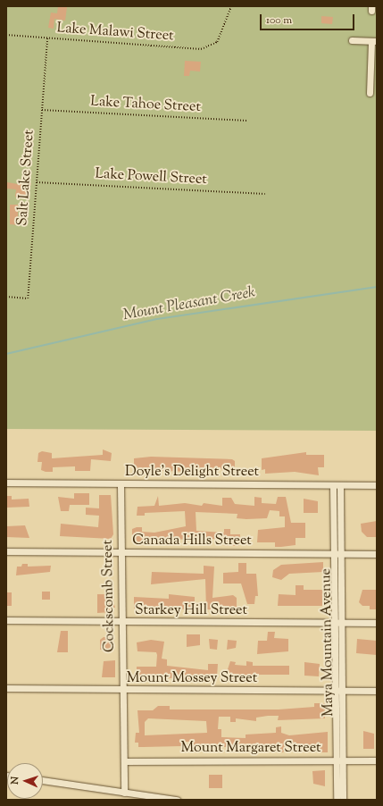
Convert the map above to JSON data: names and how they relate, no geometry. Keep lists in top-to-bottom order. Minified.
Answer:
{"streets":{"street":["Doyle's Delight Street","Canada Hills Street","Cockscomb Street","Starkey Hill Street","Maya Mountain Avenue","Mount Mossey Street","Mount Margaret Street"],"path":["Lake Malawi Street","Lake Tahoe Street","Salt Lake Street","Lake Powell Street"]},"crossings":[["Lake Malawi Street","Salt Lake Street"],["Lake Tahoe Street","Salt Lake Street"],["Salt Lake Street","Lake Powell Street"],["Doyle's Delight Street","Cockscomb Street"],["Doyle's Delight Street","Maya Mountain Avenue"],["Canada Hills Street","Cockscomb Street"],["Canada Hills Street","Maya Mountain Avenue"],["Cockscomb Street","Starkey Hill Street"],["Cockscomb Street","Mount Mossey Street"],["Cockscomb Street","Mount Margaret Street"],["Starkey Hill Street","Maya Mountain Avenue"],["Maya Mountain Avenue","Mount Mossey Street"],["Maya Mountain Avenue","Mount Margaret Street"]],"water":["Mount Pleasant Creek"],"scale_bar":"100 m","north":"left"}
